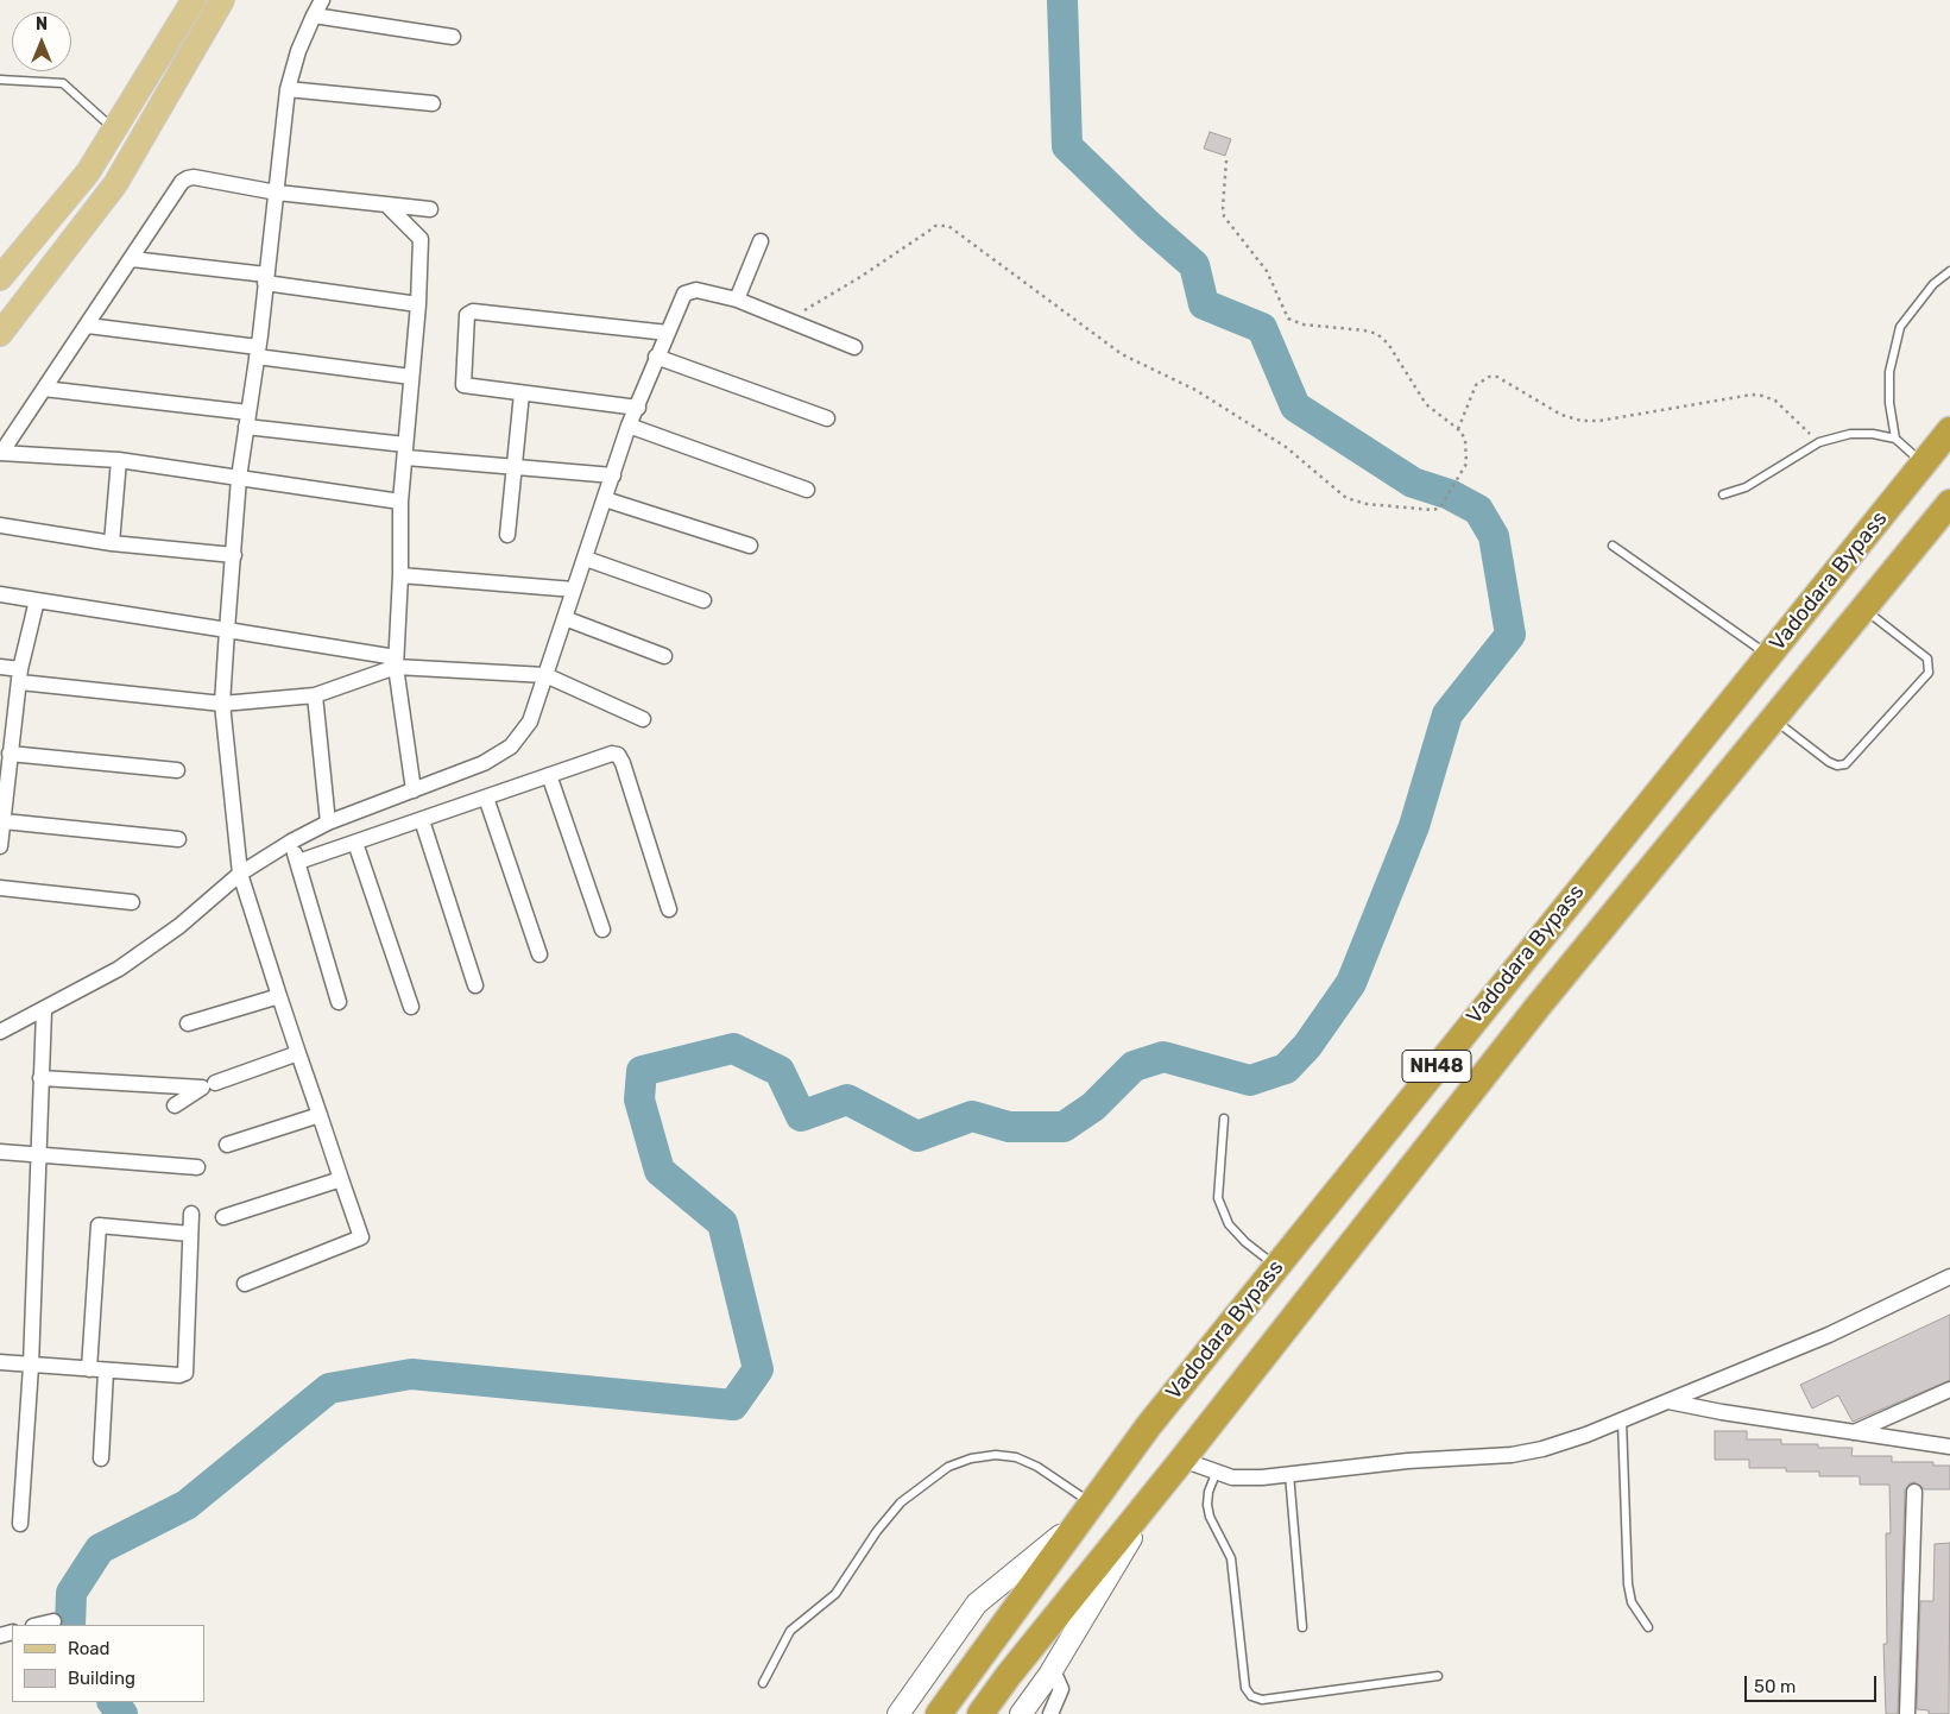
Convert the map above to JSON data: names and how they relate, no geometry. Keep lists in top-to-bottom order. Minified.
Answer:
{"streets":{"highway":["Vadodara Bypass","NH48"]},"legend":["Road","Building"],"scale_bar":"50 m","north":"top"}
